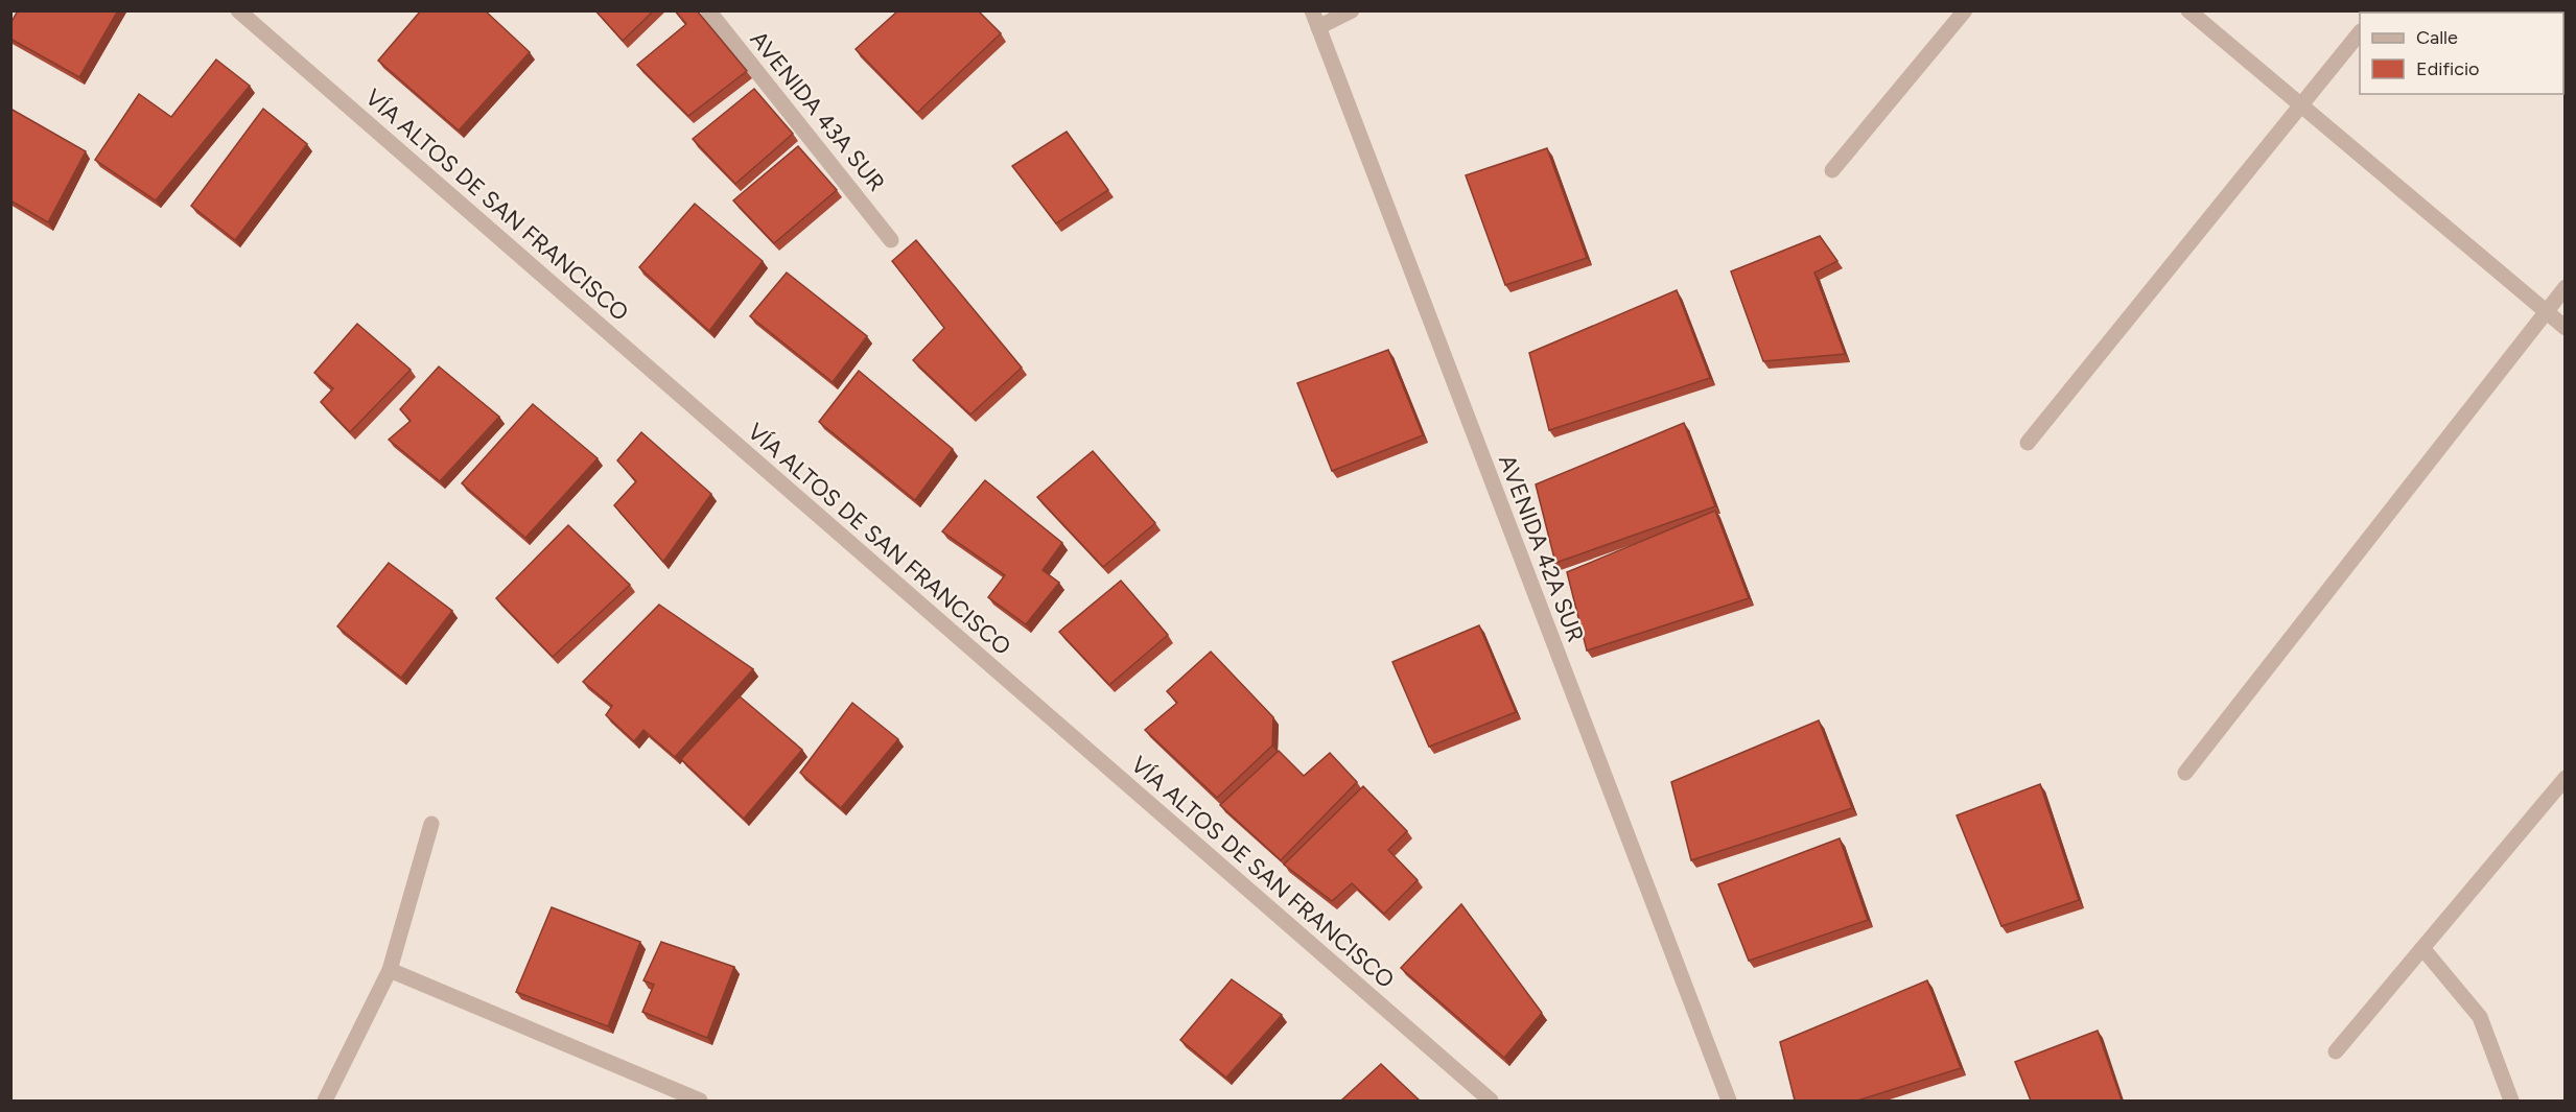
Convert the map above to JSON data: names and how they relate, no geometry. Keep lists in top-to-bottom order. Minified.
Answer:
{"streets":{"street":["AVENIDA 43A SUR","VÍA ALTOS DE SAN FRANCISCO","AVENIDA 42A SUR"]},"legend":["Calle","Edificio"]}
